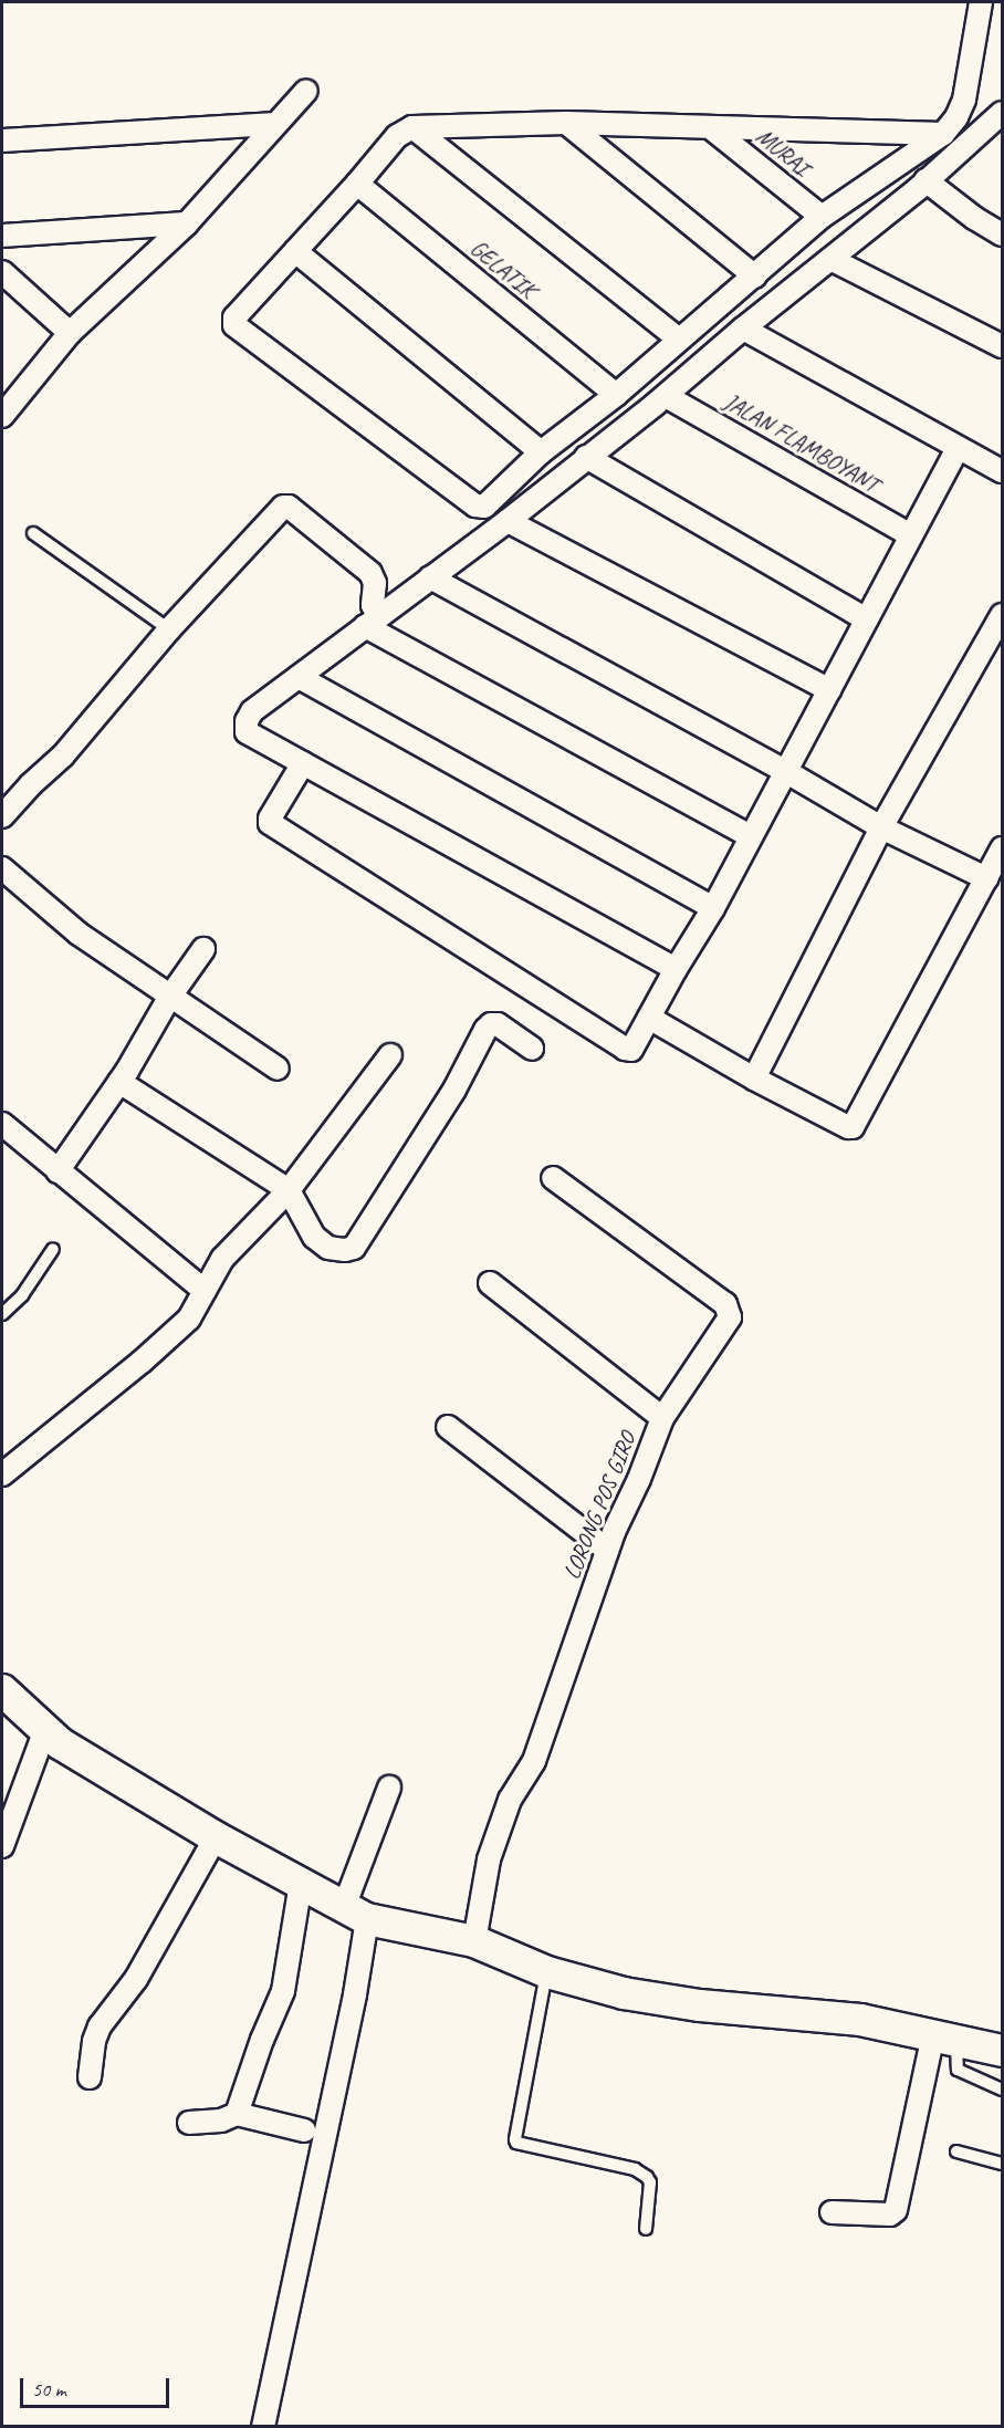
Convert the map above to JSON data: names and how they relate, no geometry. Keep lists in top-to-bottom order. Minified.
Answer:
{"streets":{"street":["MURAI","GELATIK","JALAN FLAMBOYANT","LORONG POS GIRO"]},"scale_bar":"50 m"}
